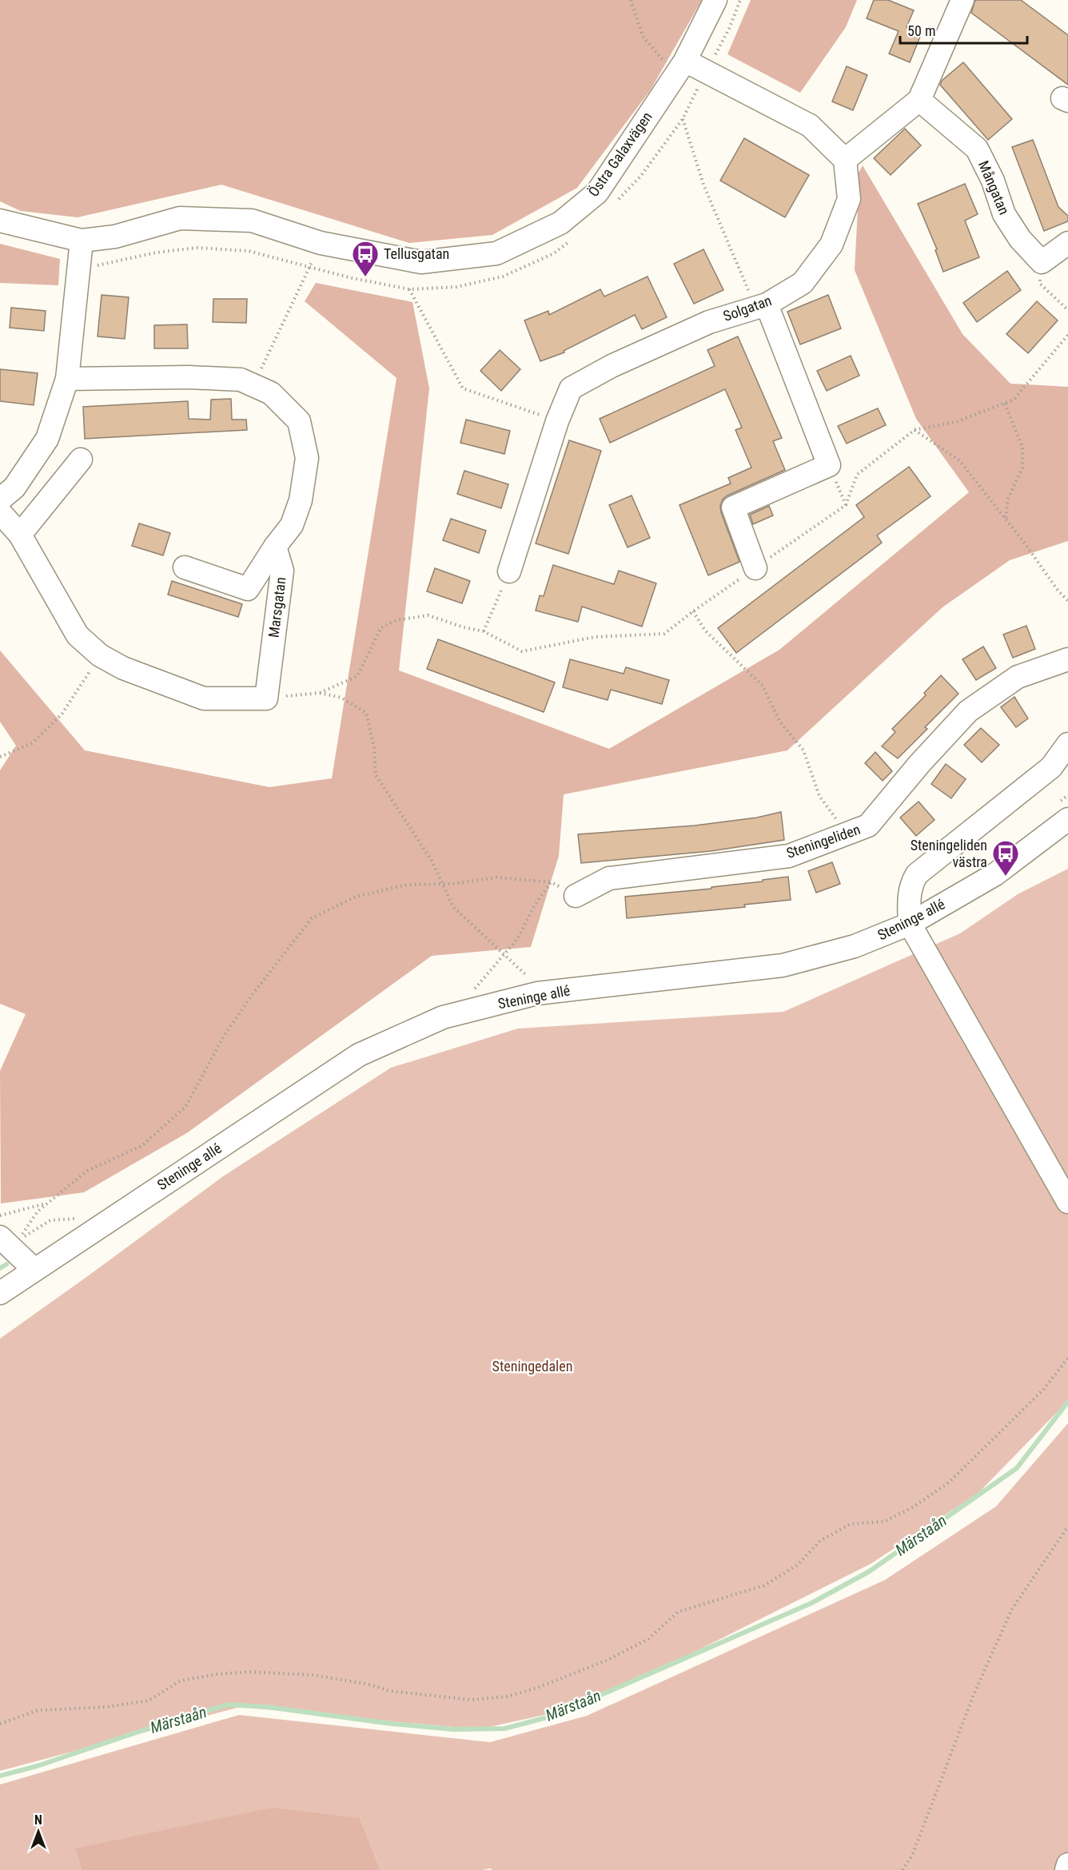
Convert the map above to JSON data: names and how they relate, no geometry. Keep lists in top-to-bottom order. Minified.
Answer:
{"streets":{"street":["Östra Galaxvägen","Mångatan","Solgatan","Marsgatan","Steningeliden","Steninge allé"]},"water":["Märstaån"],"parks":["Steningedalen"],"places":{"bus stop":["Tellusgatan","Steningeliden västra"]},"scale_bar":"50 m","north":"top"}
